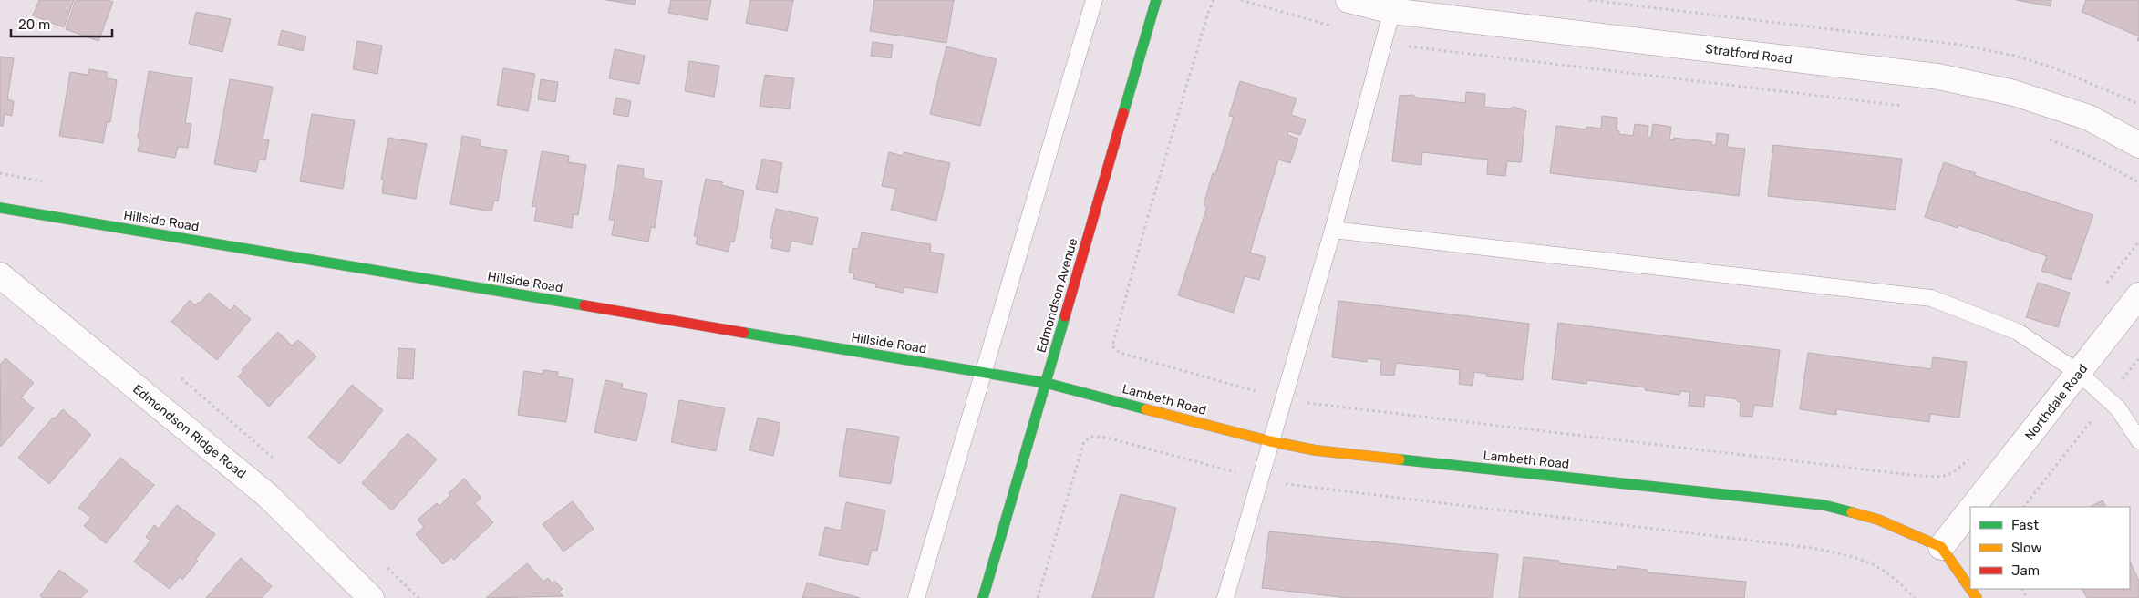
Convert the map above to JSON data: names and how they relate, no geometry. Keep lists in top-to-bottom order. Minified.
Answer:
{"streets":{"street":["Stratford Road","Hillside Road","Edmondson Avenue","Lambeth Road","Northdale Road","Edmondson Ridge Road"]},"crossings":[["Hillside Road","Edmondson Avenue"],["Hillside Road","Lambeth Road"],["Edmondson Avenue","Lambeth Road"],["Lambeth Road","Northdale Road"]],"legend":["Fast","Slow","Jam"],"scale_bar":"20 m"}
